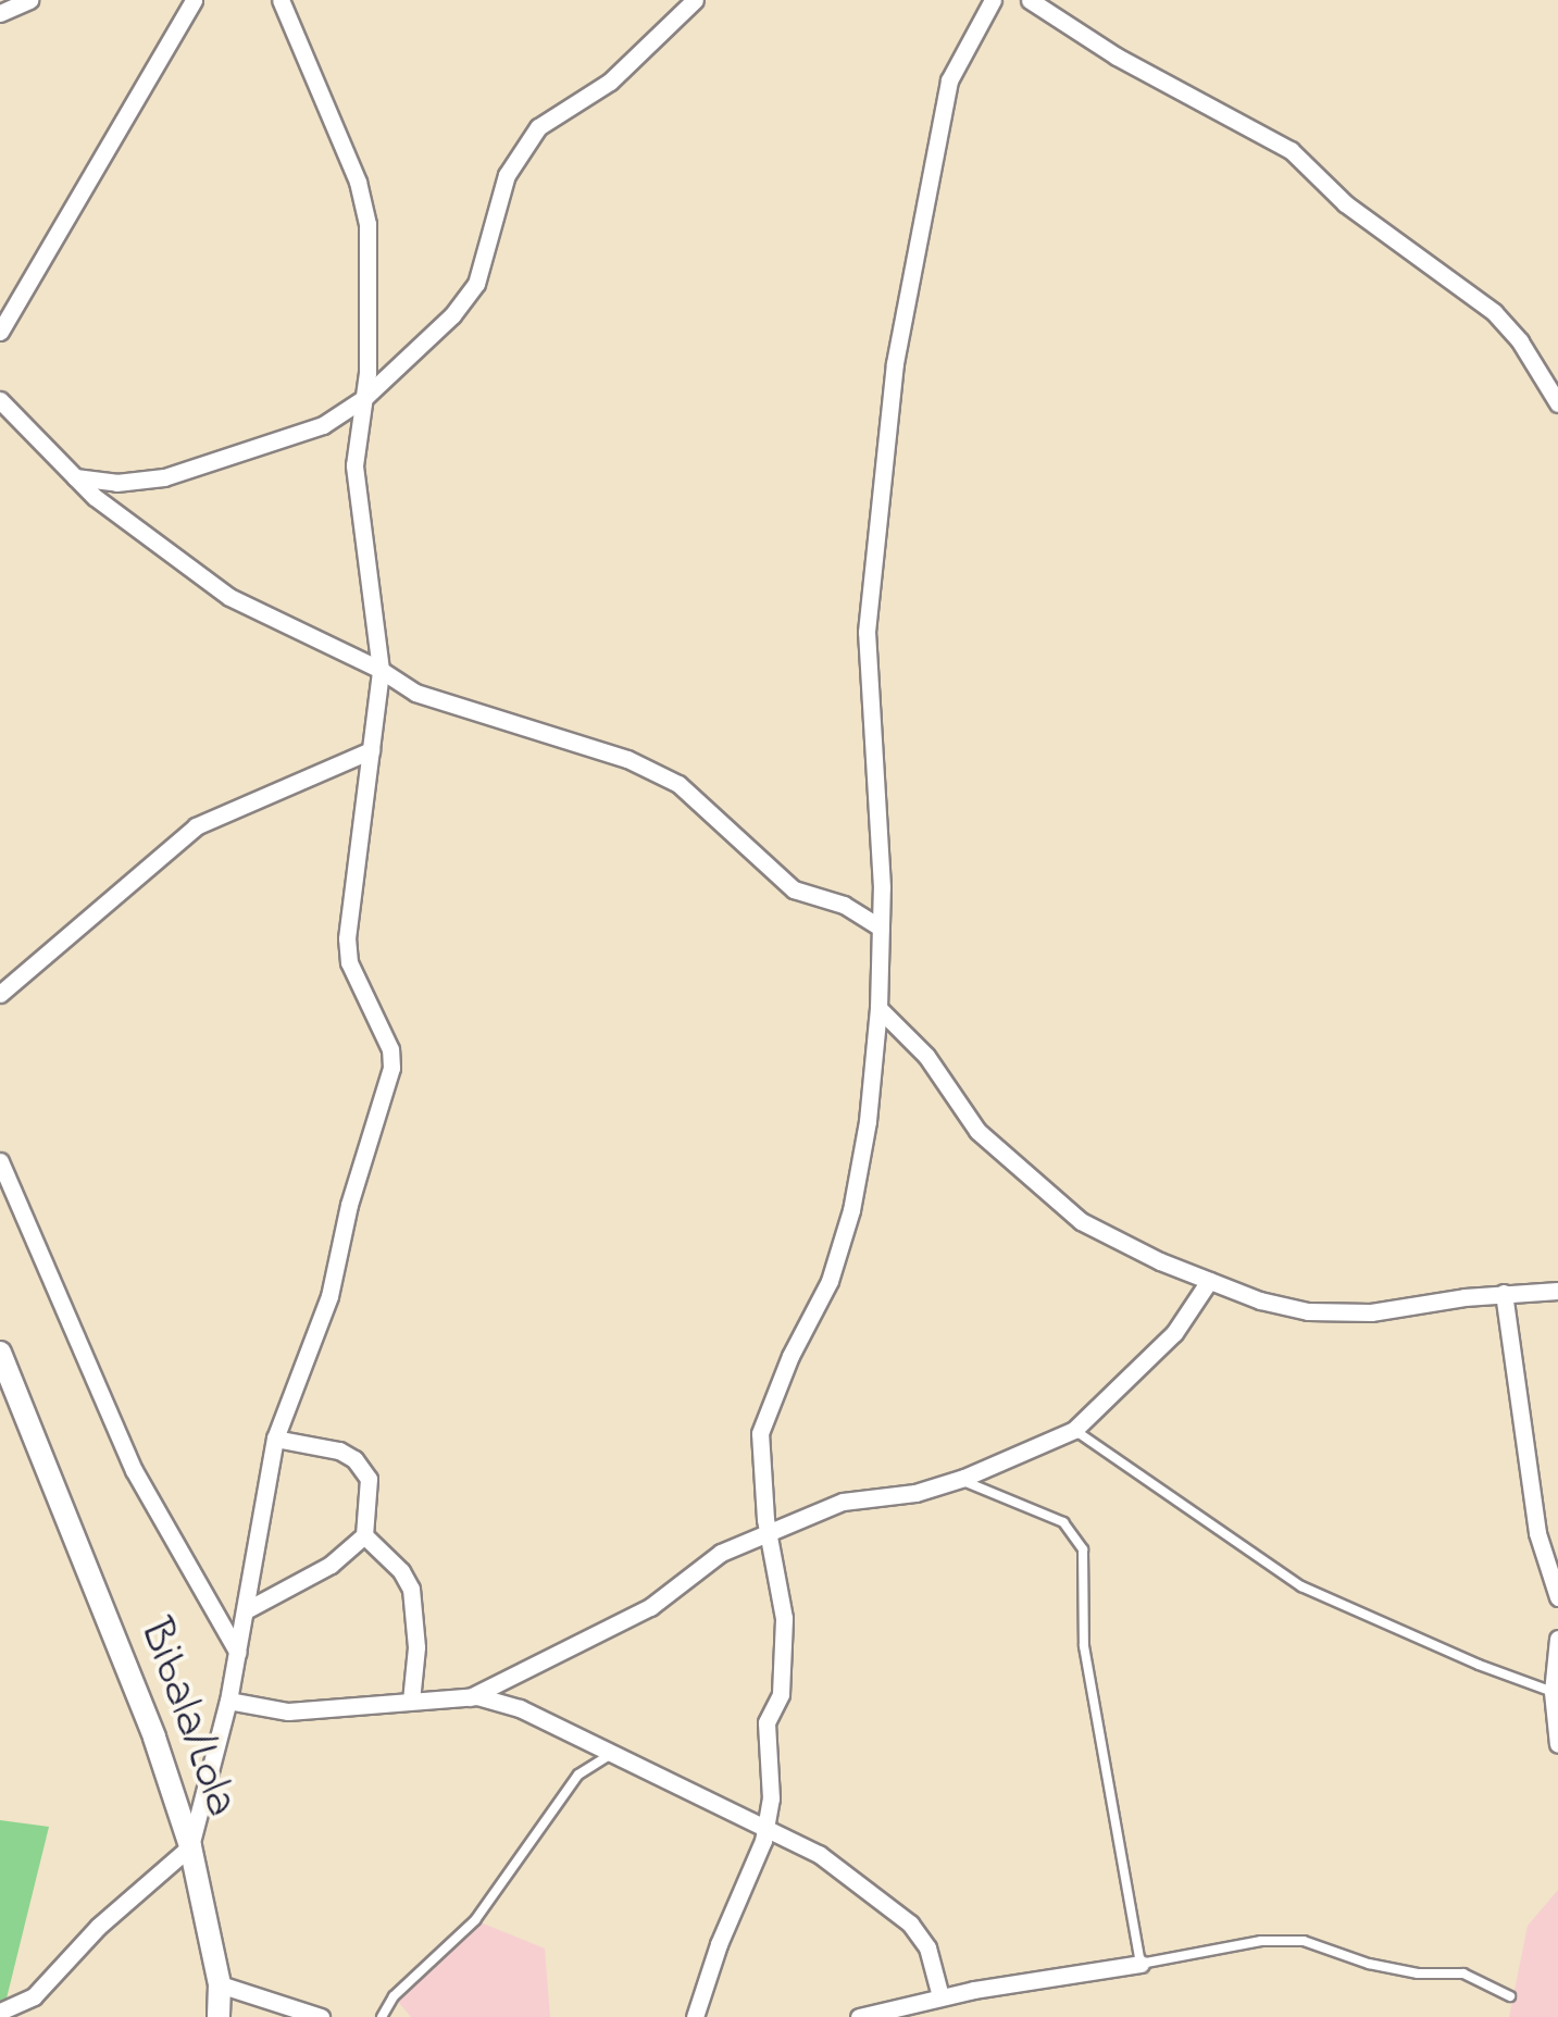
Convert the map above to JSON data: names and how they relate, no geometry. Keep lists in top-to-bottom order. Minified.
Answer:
{"streets":{"main road":["Bibala/Lola"]}}
